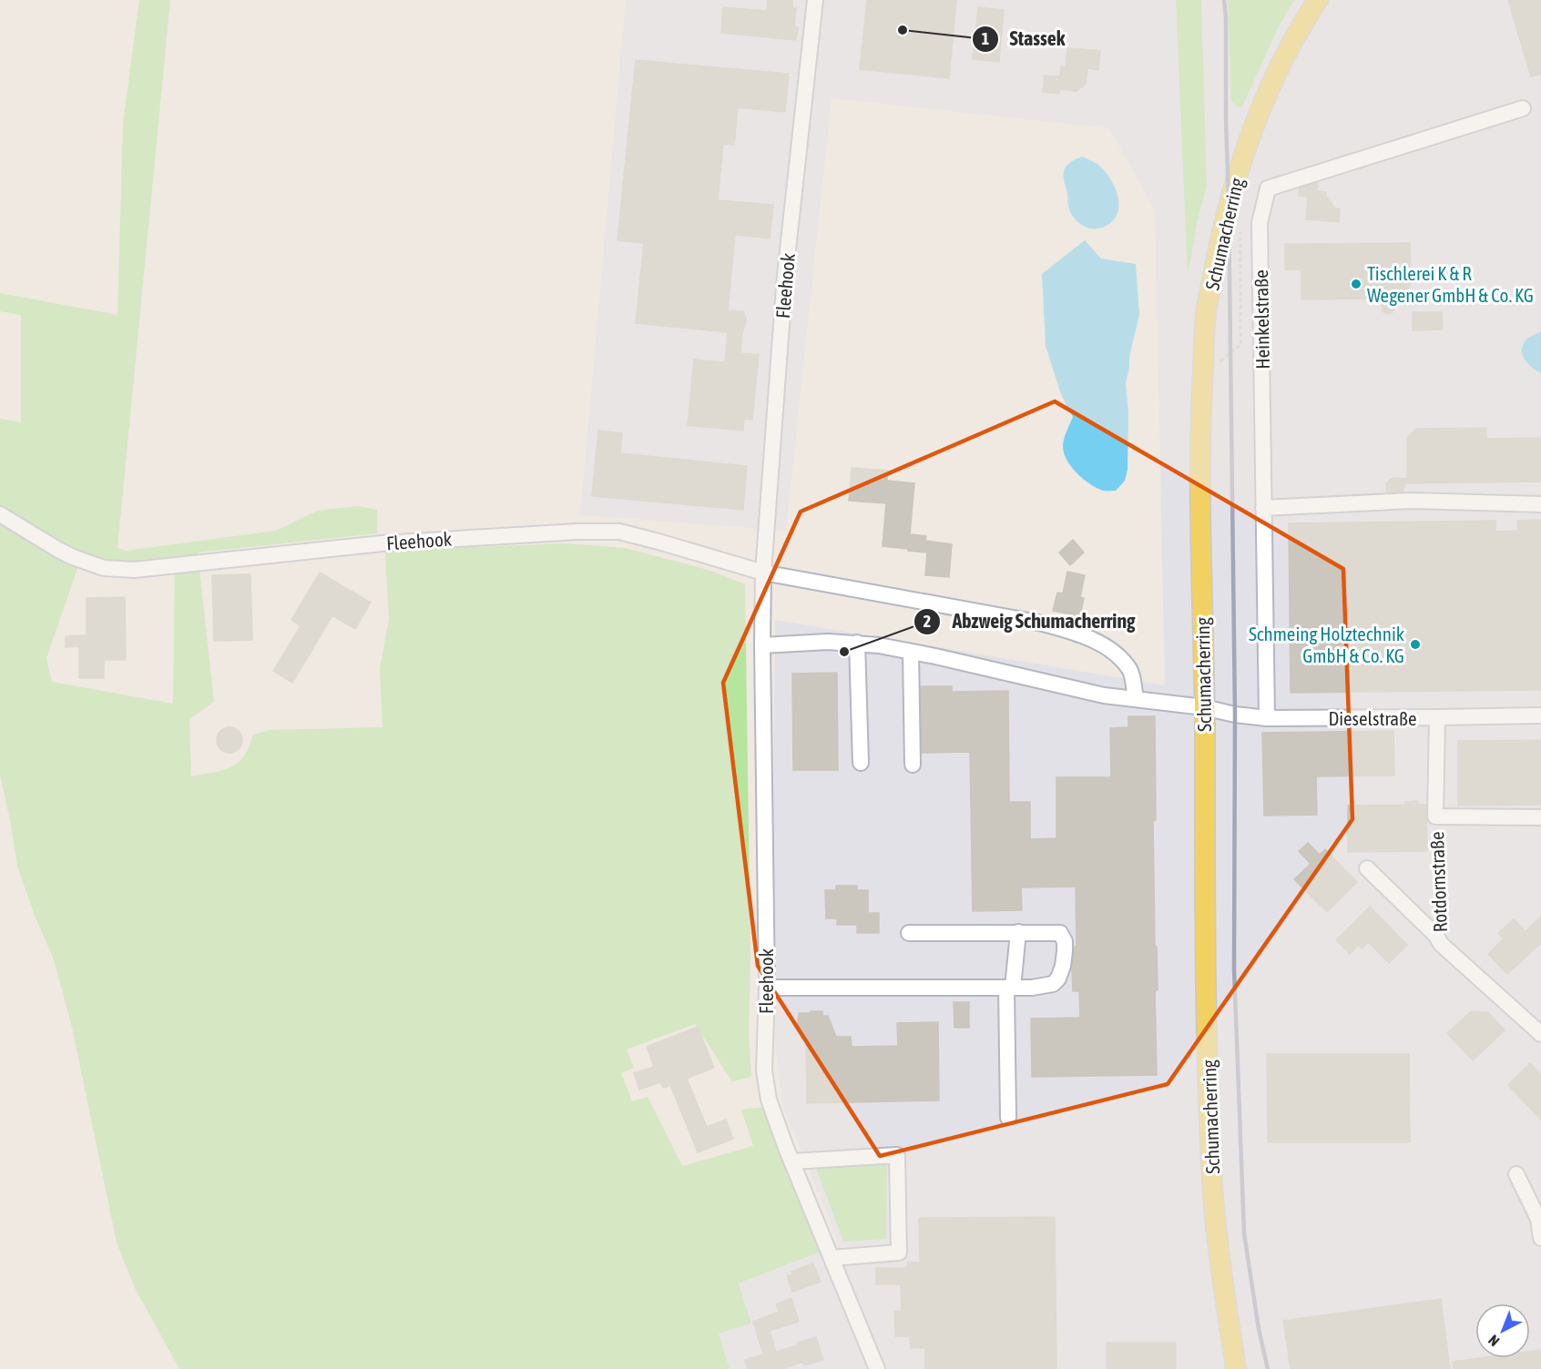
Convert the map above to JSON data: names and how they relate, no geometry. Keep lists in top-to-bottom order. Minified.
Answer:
{"streets":{"main road":["Schumacherring"],"street":["Fleehook","Heinkelstraße","Dieselstraße","Rotdornstraße"]},"crossings":[["Schumacherring","Dieselstraße"],["Fleehook","Dieselstraße"],["Heinkelstraße","Dieselstraße"],["Dieselstraße","Rotdornstraße"]],"places":["Stassek","Tischlerei K & R Wegener GmbH & Co. KG","Schmeing Holztechnik GmbH & Co. KG","Abzweig Schumacherring"],"north":"bottom left"}
